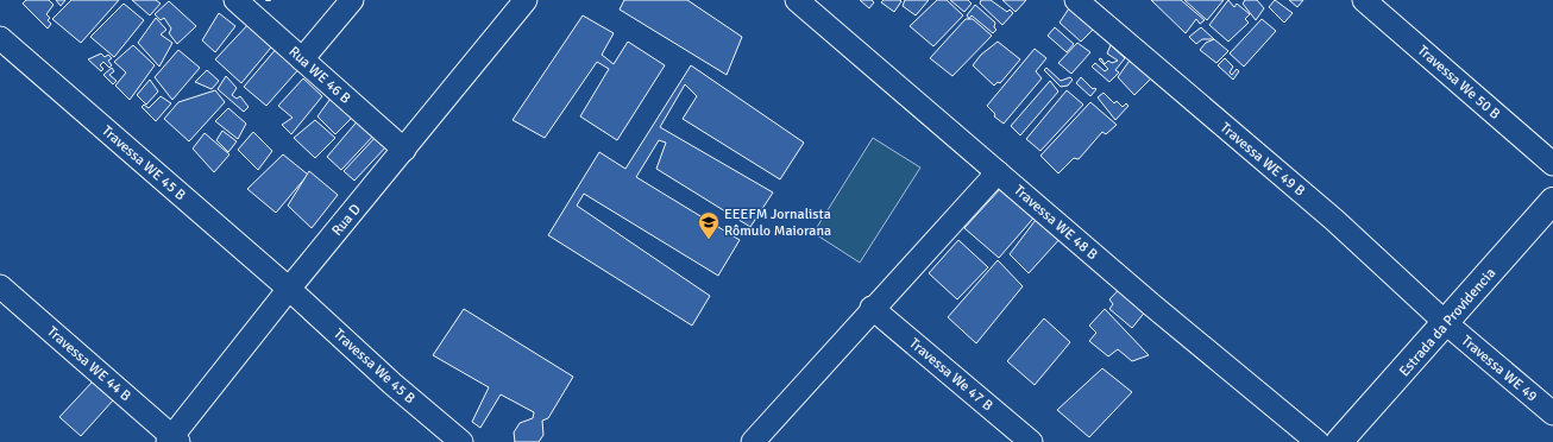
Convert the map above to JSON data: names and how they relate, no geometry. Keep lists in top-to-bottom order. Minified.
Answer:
{"streets":{"main road":["Estrada da Providencia"],"street":["Rua WE 46 B","Travessa We 50 B","Travessa WE 49 B","Travessa WE 45 B","Rua D","Travessa WE 48 B","Travessa WE 44 B","Travessa We 45 B","Travessa WE 49","Travessa We 47 B"]},"crossings":[["Rua WE 46 B","Rua D"],["Travessa WE 49 B","Estrada da Providencia"],["Travessa WE 49 B","Travessa WE 49"],["Travessa WE 45 B","Rua D"],["Travessa WE 45 B","Travessa We 45 B"],["Rua D","Travessa WE 44 B"],["Rua D","Travessa We 45 B"],["Estrada da Providencia","Travessa WE 49"]],"places":{"school or university":["EEEFM Jornalista Rômulo Maiorana"]}}
